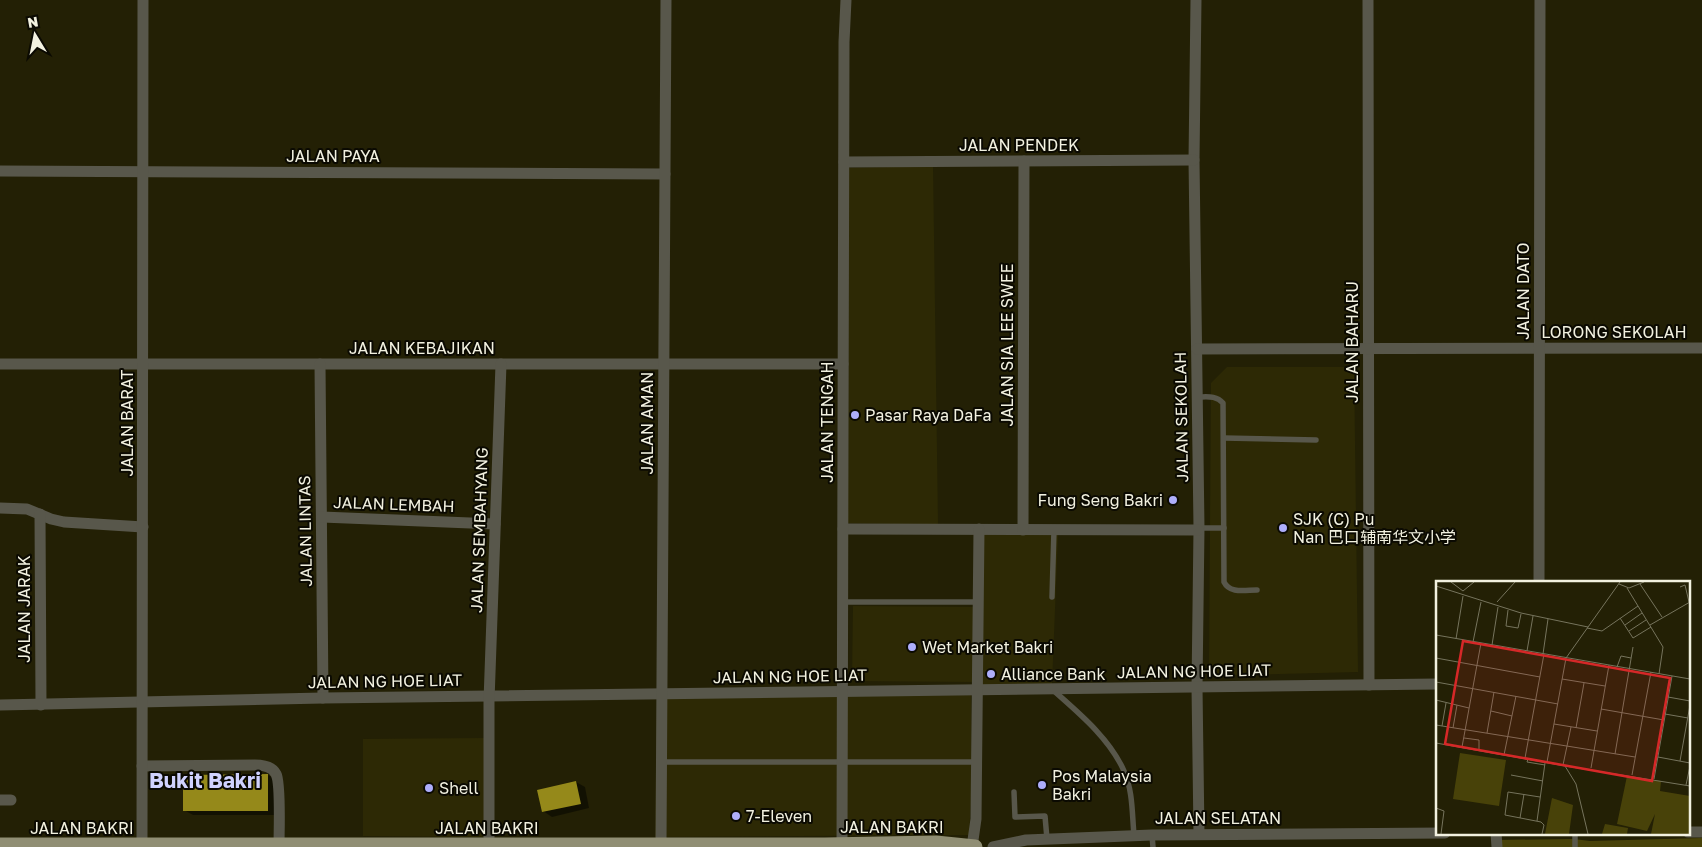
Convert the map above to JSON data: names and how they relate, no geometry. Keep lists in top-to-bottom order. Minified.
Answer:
{"streets":{"main road":["JALAN BAKRI"],"street":["JALAN PENDEK","JALAN PAYA","JALAN DATO","LORONG SEKOLAH","JALAN BAHARU","JALAN SIA LEE SWEE","JALAN KEBAJIKAN","JALAN SEKOLAH","JALAN TENGAH","JALAN BARAT","JALAN AMAN","JALAN LEMBAH","JALAN SEMBAHYANG","JALAN LINTAS","JALAN JARAK","JALAN NG HOE LIAT","JALAN SELATAN"]},"crossings":[["JALAN PENDEK","JALAN SIA LEE SWEE"],["JALAN PENDEK","JALAN SEKOLAH"],["JALAN PENDEK","JALAN TENGAH"],["JALAN PAYA","JALAN BARAT"],["JALAN PAYA","JALAN AMAN"],["JALAN DATO","LORONG SEKOLAH"],["LORONG SEKOLAH","JALAN BAHARU"],["LORONG SEKOLAH","JALAN SEKOLAH"],["JALAN BAHARU","JALAN NG HOE LIAT"],["JALAN KEBAJIKAN","JALAN TENGAH"],["JALAN KEBAJIKAN","JALAN BARAT"],["JALAN KEBAJIKAN","JALAN AMAN"],["JALAN KEBAJIKAN","JALAN SEMBAHYANG"],["JALAN KEBAJIKAN","JALAN LINTAS"],["JALAN SEKOLAH","JALAN NG HOE LIAT"],["JALAN SEKOLAH","JALAN SELATAN"],["JALAN TENGAH","JALAN NG HOE LIAT"],["JALAN TENGAH","JALAN BAKRI"],["JALAN BARAT","JALAN NG HOE LIAT"],["JALAN BARAT","JALAN BAKRI"],["JALAN AMAN","JALAN NG HOE LIAT"],["JALAN AMAN","JALAN BAKRI"],["JALAN LEMBAH","JALAN SEMBAHYANG"],["JALAN LEMBAH","JALAN LINTAS"],["JALAN SEMBAHYANG","JALAN NG HOE LIAT"],["JALAN SEMBAHYANG","JALAN BAKRI"],["JALAN LINTAS","JALAN NG HOE LIAT"],["JALAN JARAK","JALAN NG HOE LIAT"]],"districts":["Bukit Bakri"],"places":["Pasar Raya DaFa","Fung Seng Bakri","SJK (C) Pu Nan 巴口辅南华文小学","Wet Market Bakri","Alliance Bank","Pos Malaysia Bakri","Shell","7-Eleven"],"north":"top"}
